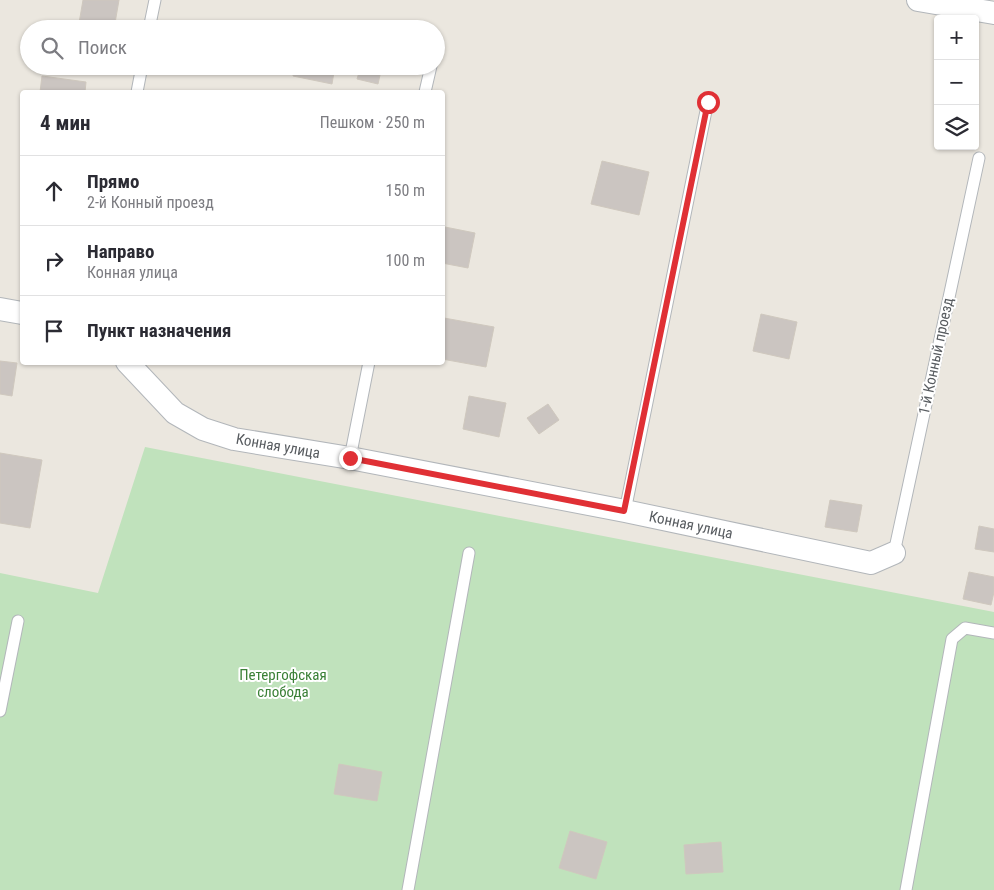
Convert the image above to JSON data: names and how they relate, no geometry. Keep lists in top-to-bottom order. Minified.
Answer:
{"streets":{"street":["Конная улица"],"lane":["1-й Конный проезд"]},"crossings":[["1-й Конный проезд","Конная улица"]],"parks":["Петергофская слобода"],"page":{"map_buttons":["+","−"],"search":"Поиск","heading":["4 мин","Пешком · 250 m"],"list":[["Прямо","2-й Конный проезд","150 m"],["Направо","Конная улица","100 m"],"Пункт назначения"]}}
